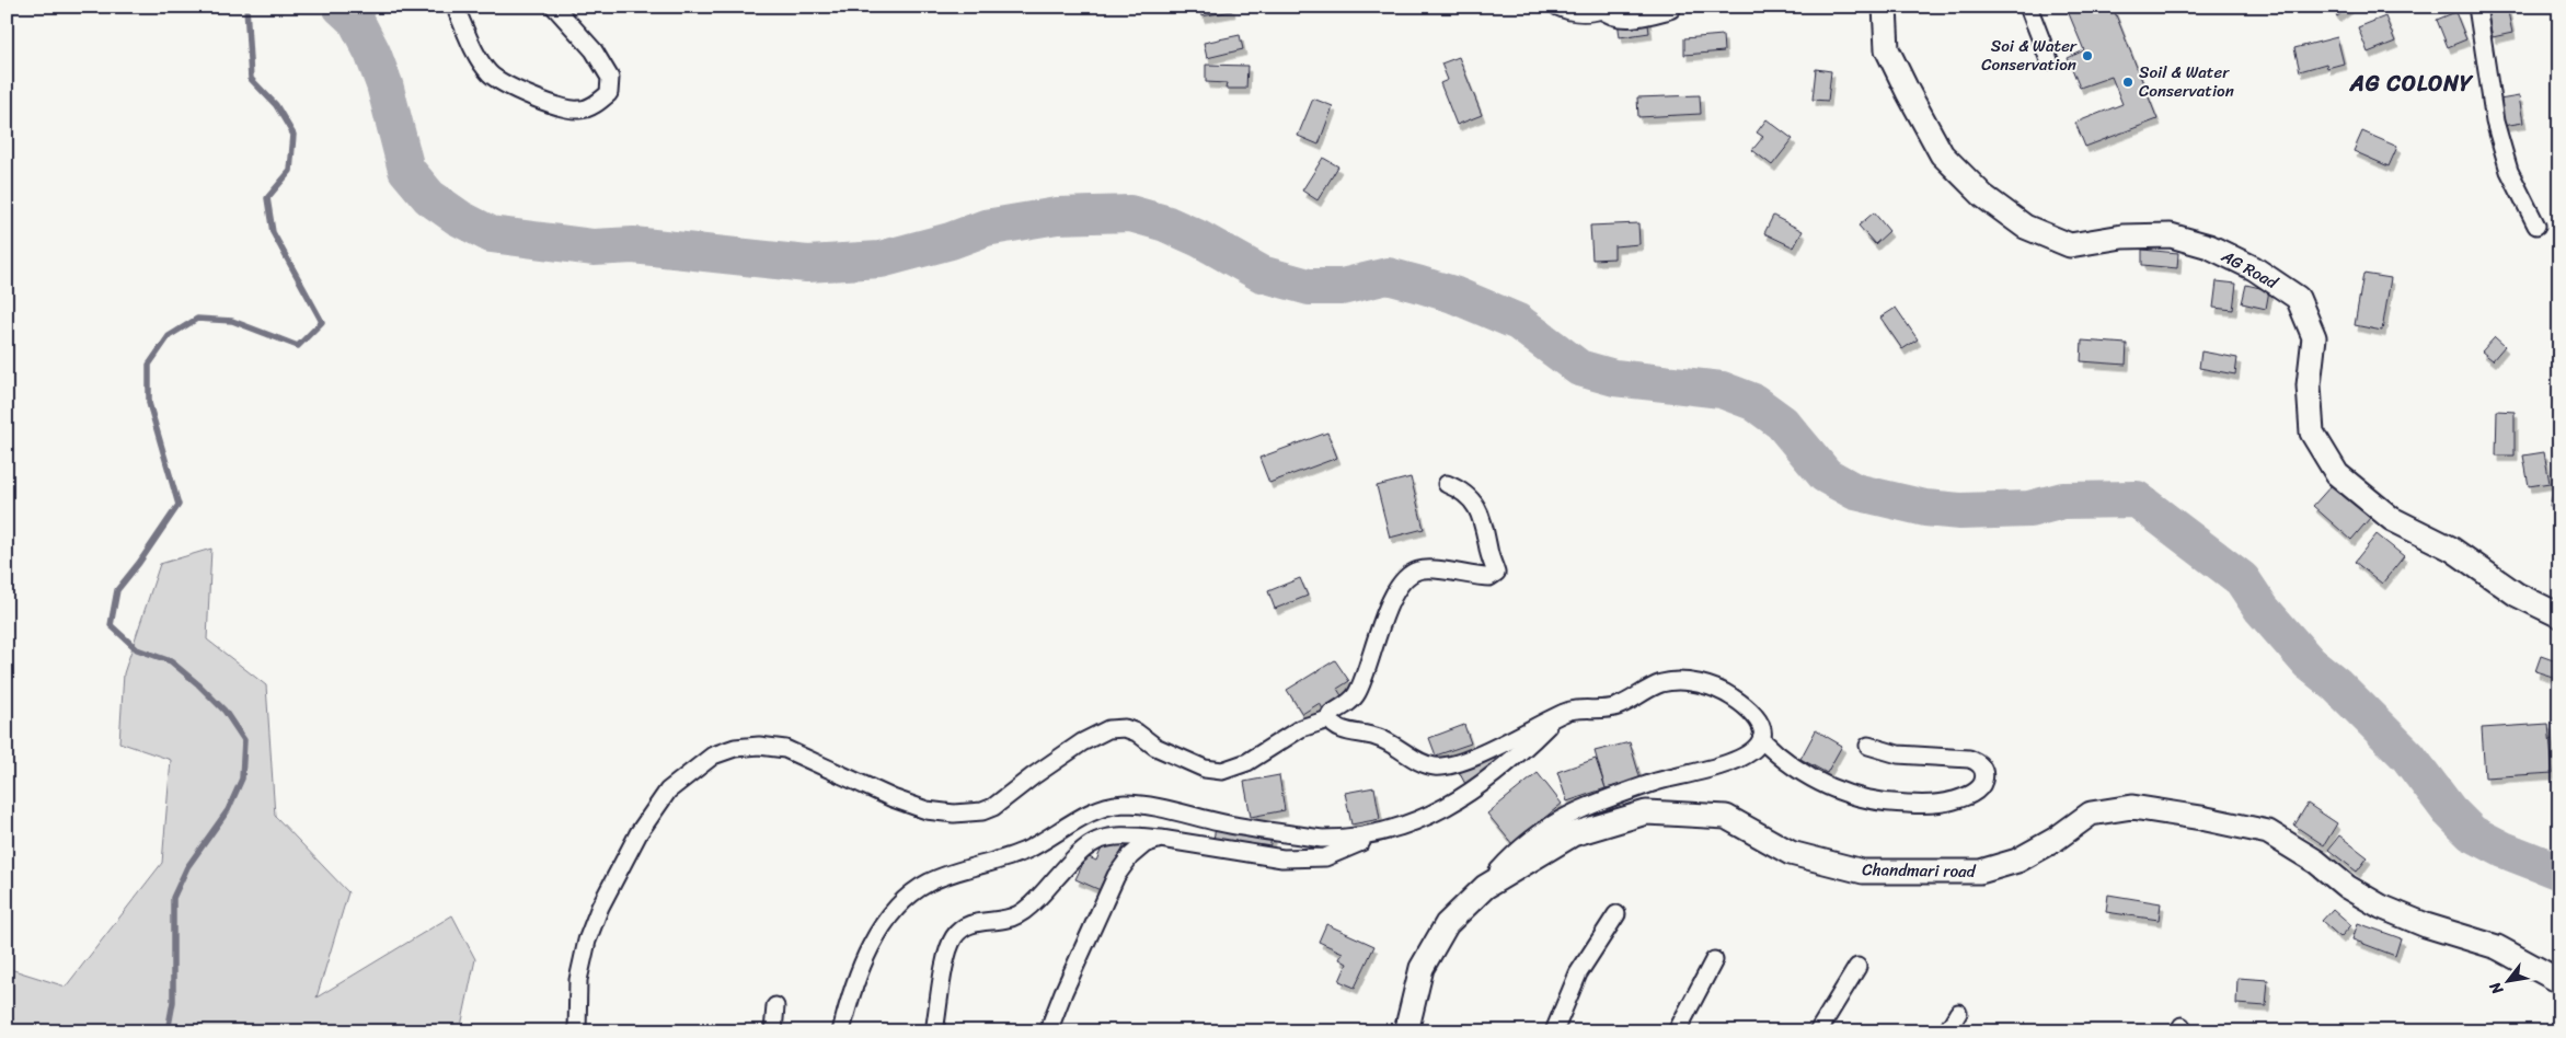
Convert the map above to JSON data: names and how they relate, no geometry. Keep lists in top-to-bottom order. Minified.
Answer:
{"streets":{"main road":["AG Road","Chandmari road"]},"districts":["AG COLONY"],"places":["Soi & Water Conservation","Soil & Water Conservation"],"north":"bottom left"}
